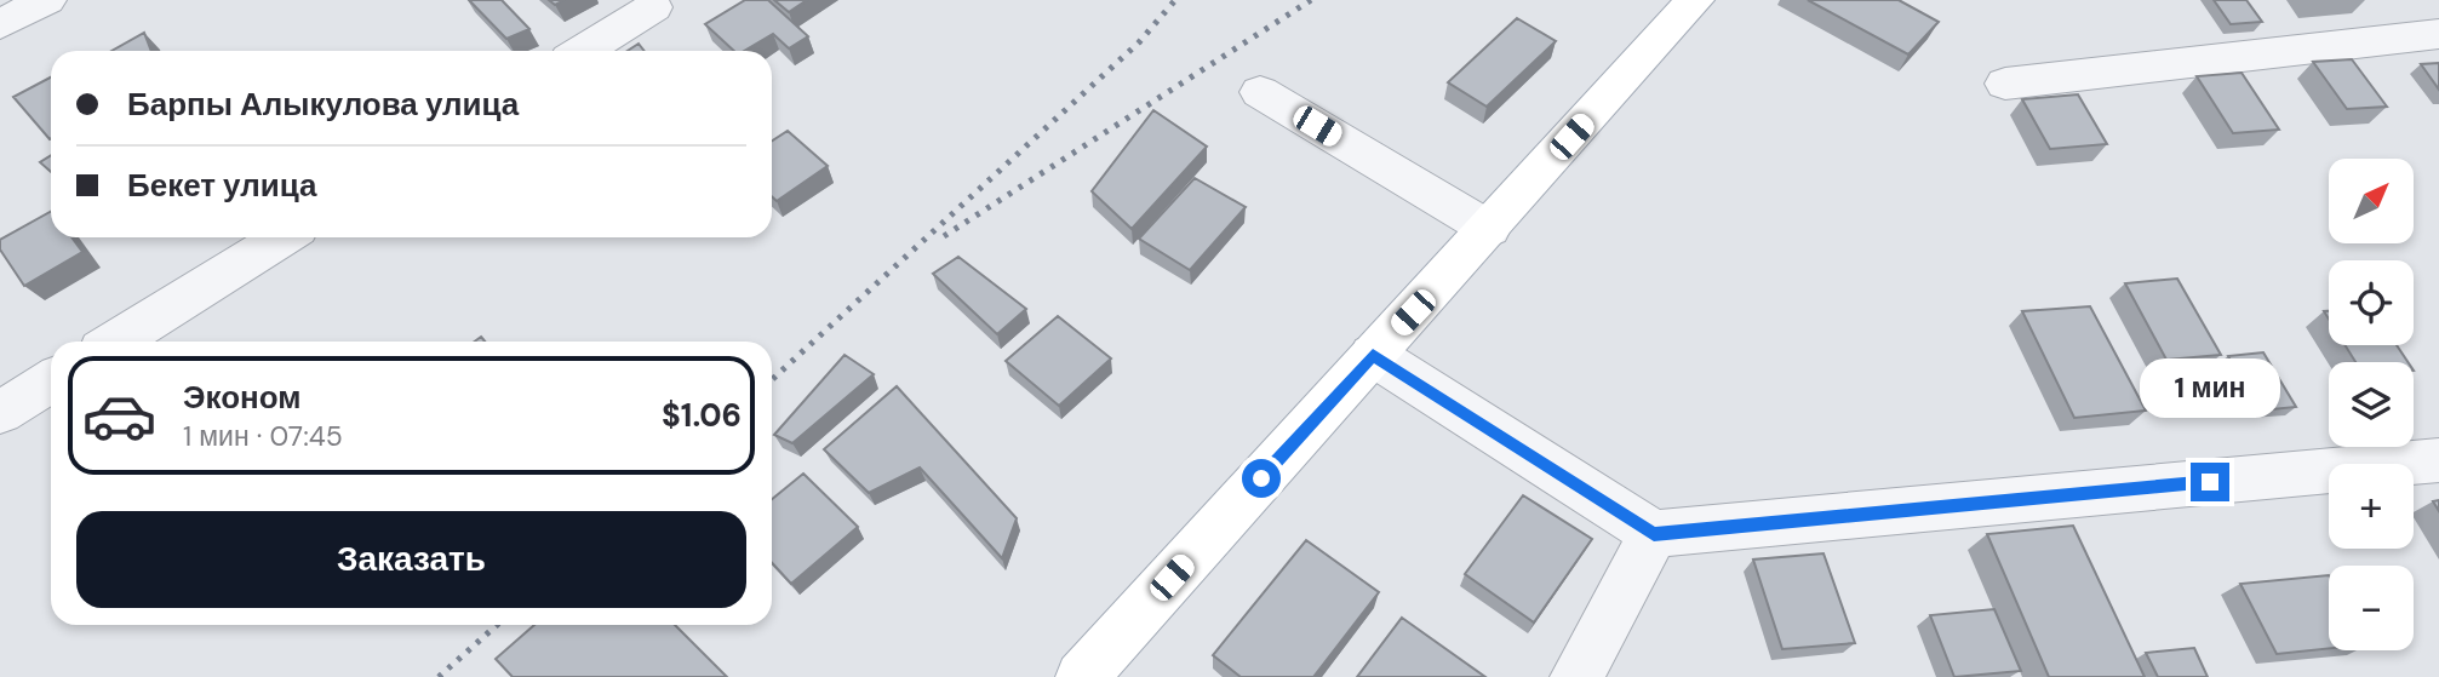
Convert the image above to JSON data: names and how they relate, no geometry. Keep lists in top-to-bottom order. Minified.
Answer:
{"north":"top right","page":{"banner":["Барпы Алыкулова улица","Бекет улица"],"map_buttons":["+","−"],"list":[{"name":"Эконом","note":"1 мин · 07:45","value":"$1.06"}],"bubble":"1 мин","buttons":"Заказать"}}
